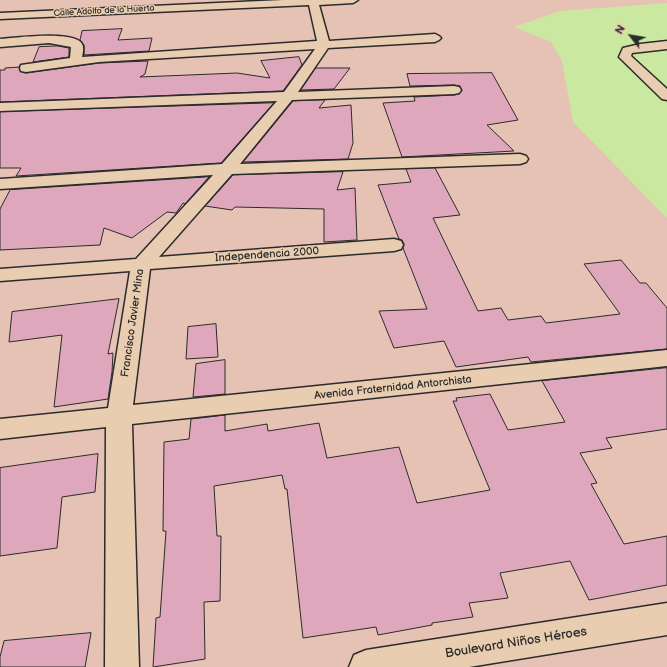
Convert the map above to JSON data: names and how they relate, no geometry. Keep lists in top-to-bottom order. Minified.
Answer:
{"streets":{"street":["Calle Adolfo de la Huerta","Independencia 2000","Francisco Javier Mina","Avenida Fraternidad Antorchista","Boulevard Niños Héroes"]},"crossings":[["Independencia 2000","Francisco Javier Mina"],["Francisco Javier Mina","Avenida Fraternidad Antorchista"]],"north":"top left"}
